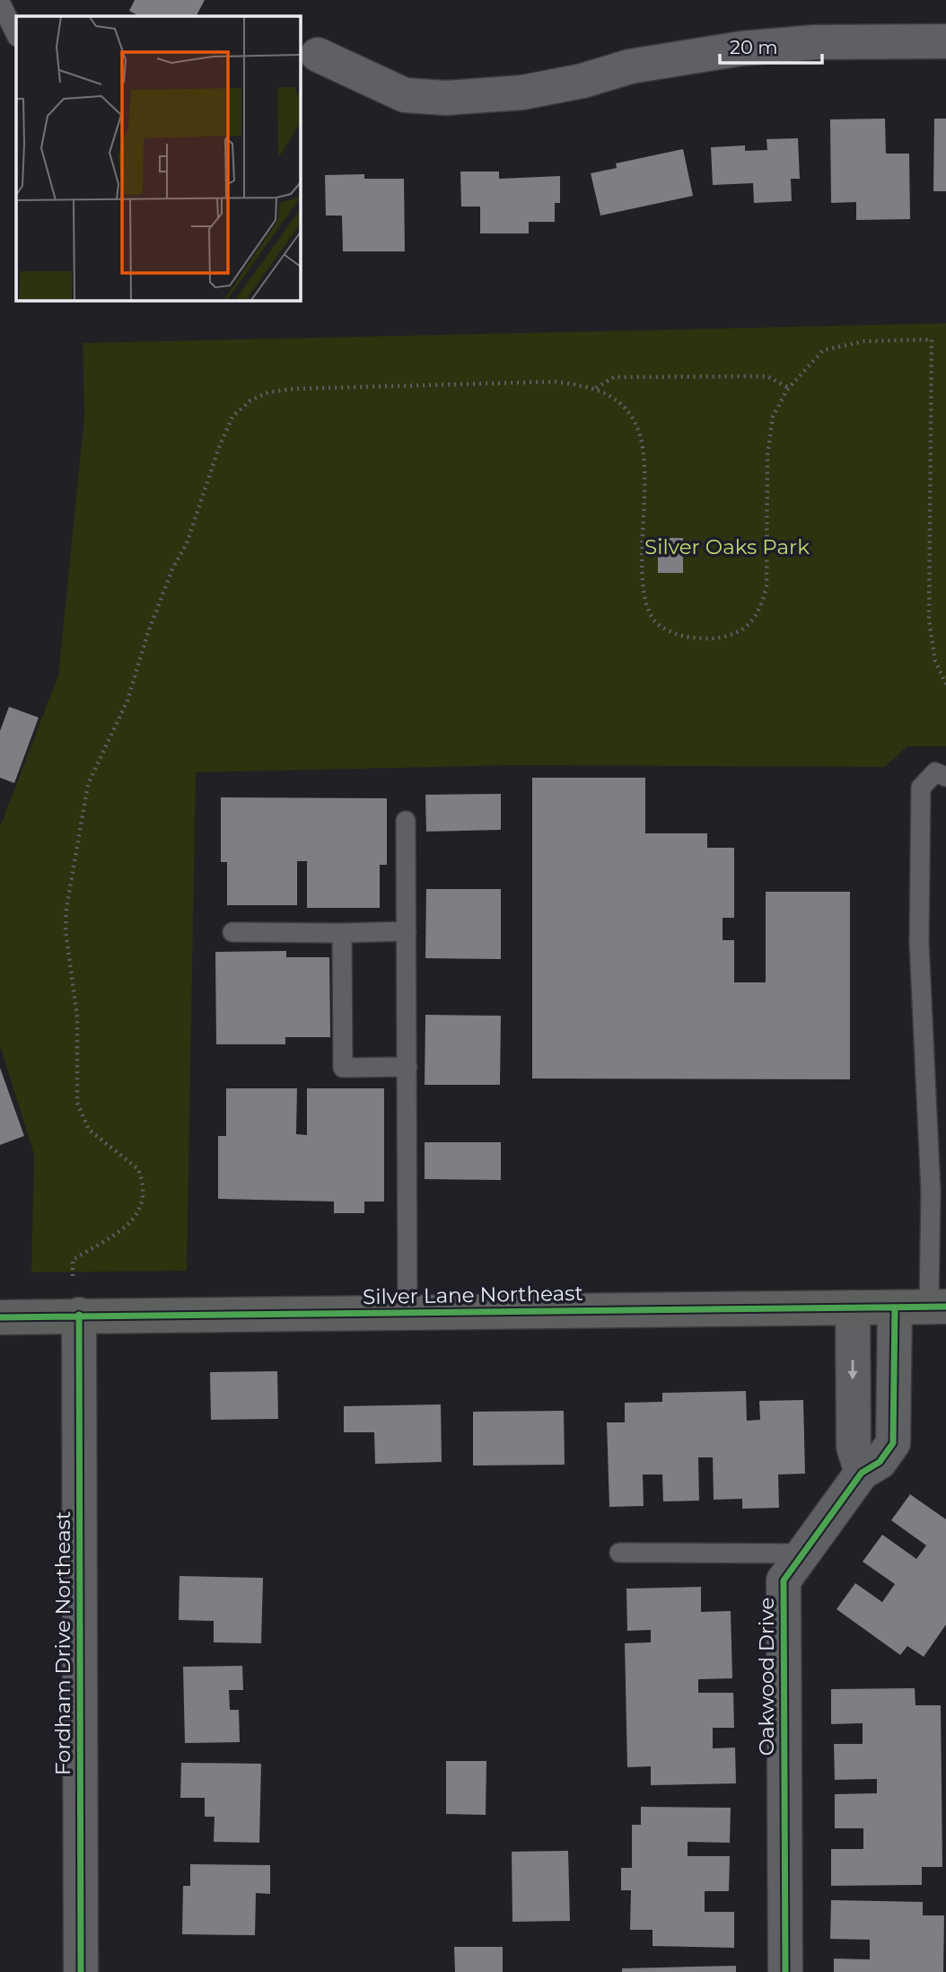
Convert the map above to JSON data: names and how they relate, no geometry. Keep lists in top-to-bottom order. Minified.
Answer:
{"streets":{"street":["Silver Lane Northeast","Fordham Drive Northeast","Oakwood Drive"]},"crossings":[["Silver Lane Northeast","Fordham Drive Northeast"],["Silver Lane Northeast","Oakwood Drive"]],"parks":["Silver Oaks Park"],"scale_bar":"20 m"}
